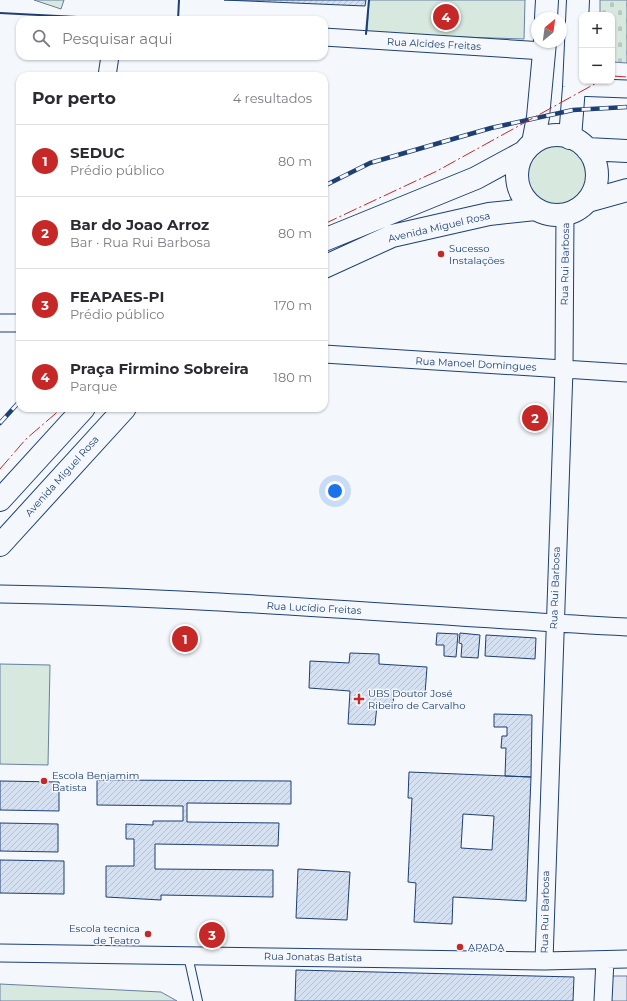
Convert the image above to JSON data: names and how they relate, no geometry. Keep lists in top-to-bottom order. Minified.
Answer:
{"streets":{"main road":["Avenida Miguel Rosa"],"street":["Rua Alcides Freitas","Rua Rui Barbosa","Rua Manoel Domingues","Rua Lucídio Freitas","Rua Jonatas Batista"]},"crossings":[["Avenida Miguel Rosa","Rua Rui Barbosa"],["Rua Rui Barbosa","Rua Manoel Domingues"],["Rua Rui Barbosa","Rua Lucídio Freitas"],["Rua Rui Barbosa","Rua Jonatas Batista"]],"places":{"other":["Sucesso Instalações","Escola Benjamim Batista","Escola tecnica de Teatro","APADA"],"health":["UBS Doutor José Ribeiro de Carvalho"]},"north":"top right","page":{"pins":["4","2","1","3"],"map_buttons":["+","−"],"search":"Pesquisar aqui","heading":["Por perto","4 resultados"],"list":[{"mark":"1","name":"SEDUC","note":"Prédio público","value":"80 m"},{"mark":"2","name":"Bar do Joao Arroz","note":"Bar · Rua Rui Barbosa","value":"80 m"},{"mark":"3","name":"FEAPAES-PI","note":"Prédio público","value":"170 m"},{"mark":"4","name":"Praça Firmino Sobreira","note":"Parque","value":"180 m"}]}}
